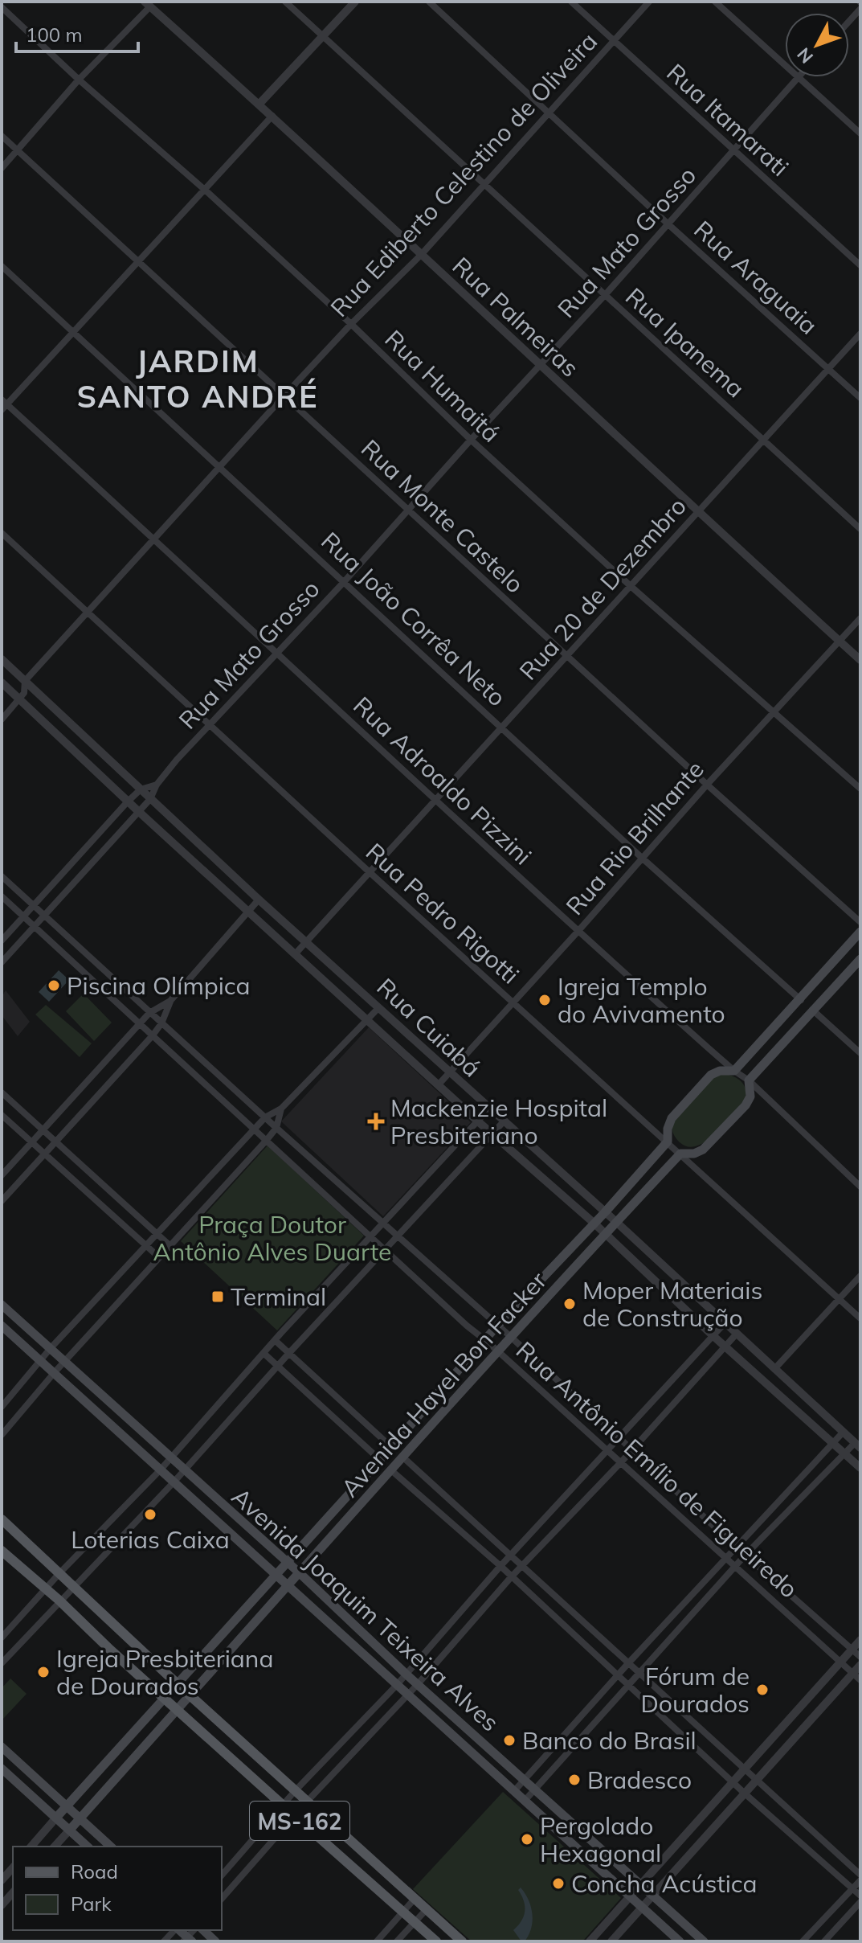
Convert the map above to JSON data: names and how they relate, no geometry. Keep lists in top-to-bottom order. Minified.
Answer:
{"streets":{"main road":["Avenida Hayel Bon Facker","Avenida Joaquim Teixeira Alves","MS-162"],"street":["Rua Itamarati","Rua Ediberto Celestino de Oliveira","Rua Mato Grosso","Rua Araguaia","Rua Palmeiras","Rua Ipanema","Rua Humaitá","Rua Monte Castelo","Rua 20 de Dezembro","Rua João Corrêa Neto","Rua Adroaldo Pizzini","Rua Rio Brilhante","Rua Pedro Rigotti","Rua Cuiabá","Rua Antônio Emílio de Figueiredo"]},"crossings":[["Rua Itamarati","Rua Ediberto Celestino de Oliveira"],["Rua Itamarati","Rua Mato Grosso"],["Rua Ediberto Celestino de Oliveira","Rua Araguaia"],["Rua Ediberto Celestino de Oliveira","Rua Palmeiras"],["Rua Ediberto Celestino de Oliveira","Rua Ipanema"],["Rua Ediberto Celestino de Oliveira","Rua Humaitá"],["Rua Ediberto Celestino de Oliveira","Rua Monte Castelo"],["Rua Ediberto Celestino de Oliveira","Rua João Corrêa Neto"],["Rua Ediberto Celestino de Oliveira","Rua Adroaldo Pizzini"],["Rua Ediberto Celestino de Oliveira","Rua Pedro Rigotti"],["Rua Ediberto Celestino de Oliveira","Rua Cuiabá"],["Rua Mato Grosso","Rua Araguaia"],["Rua Mato Grosso","Rua Palmeiras"],["Rua Mato Grosso","Rua Ipanema"],["Rua Mato Grosso","Rua Humaitá"],["Rua Mato Grosso","Rua Monte Castelo"],["Rua Mato Grosso","Rua João Corrêa Neto"],["Rua Mato Grosso","Rua Adroaldo Pizzini"],["Rua Mato Grosso","Rua Pedro Rigotti"],["Rua Mato Grosso","Rua Cuiabá"],["Rua Mato Grosso","Rua Antônio Emílio de Figueiredo"],["Rua Araguaia","Rua 20 de Dezembro"],["Rua Palmeiras","Rua 20 de Dezembro"],["Rua Palmeiras","Rua Rio Brilhante"],["Rua Ipanema","Rua 20 de Dezembro"],["Rua Humaitá","Rua 20 de Dezembro"],["Rua Humaitá","Rua Rio Brilhante"],["Rua Monte Castelo","Rua 20 de Dezembro"],["Rua Monte Castelo","Rua Rio Brilhante"],["Rua 20 de Dezembro","Rua João Corrêa Neto"],["Rua 20 de Dezembro","Rua Adroaldo Pizzini"],["Rua 20 de Dezembro","Rua Pedro Rigotti"],["Rua 20 de Dezembro","Rua Cuiabá"],["Rua João Corrêa Neto","Rua Rio Brilhante"],["Rua João Corrêa Neto","Avenida Hayel Bon Facker"],["Rua Adroaldo Pizzini","Rua Rio Brilhante"],["Rua Adroaldo Pizzini","Avenida Hayel Bon Facker"],["Rua Rio Brilhante","Rua Pedro Rigotti"],["Rua Rio Brilhante","Rua Cuiabá"],["Rua Pedro Rigotti","Avenida Hayel Bon Facker"],["Rua Cuiabá","Avenida Hayel Bon Facker"],["Avenida Hayel Bon Facker","Rua Antônio Emílio de Figueiredo"],["Avenida Hayel Bon Facker","Avenida Joaquim Teixeira Alves"],["Avenida Hayel Bon Facker","MS-162"]],"districts":["JARDIM SANTO ANDRÉ"],"parks":["Praça Doutor Antônio Alves Duarte"],"places":{"other":["Piscina Olímpica","Igreja Templo do Avivamento","Moper Materiais de Construção","Loterias Caixa","Igreja Presbiteriana de Dourados","Fórum de Dourados","Banco do Brasil","Bradesco","Pergolado Hexagonal","Concha Acústica"],"health":["Mackenzie Hospital Presbiteriano"],"transit":["Terminal"]},"legend":["Road","Park"],"scale_bar":"100 m","north":"bottom left"}
